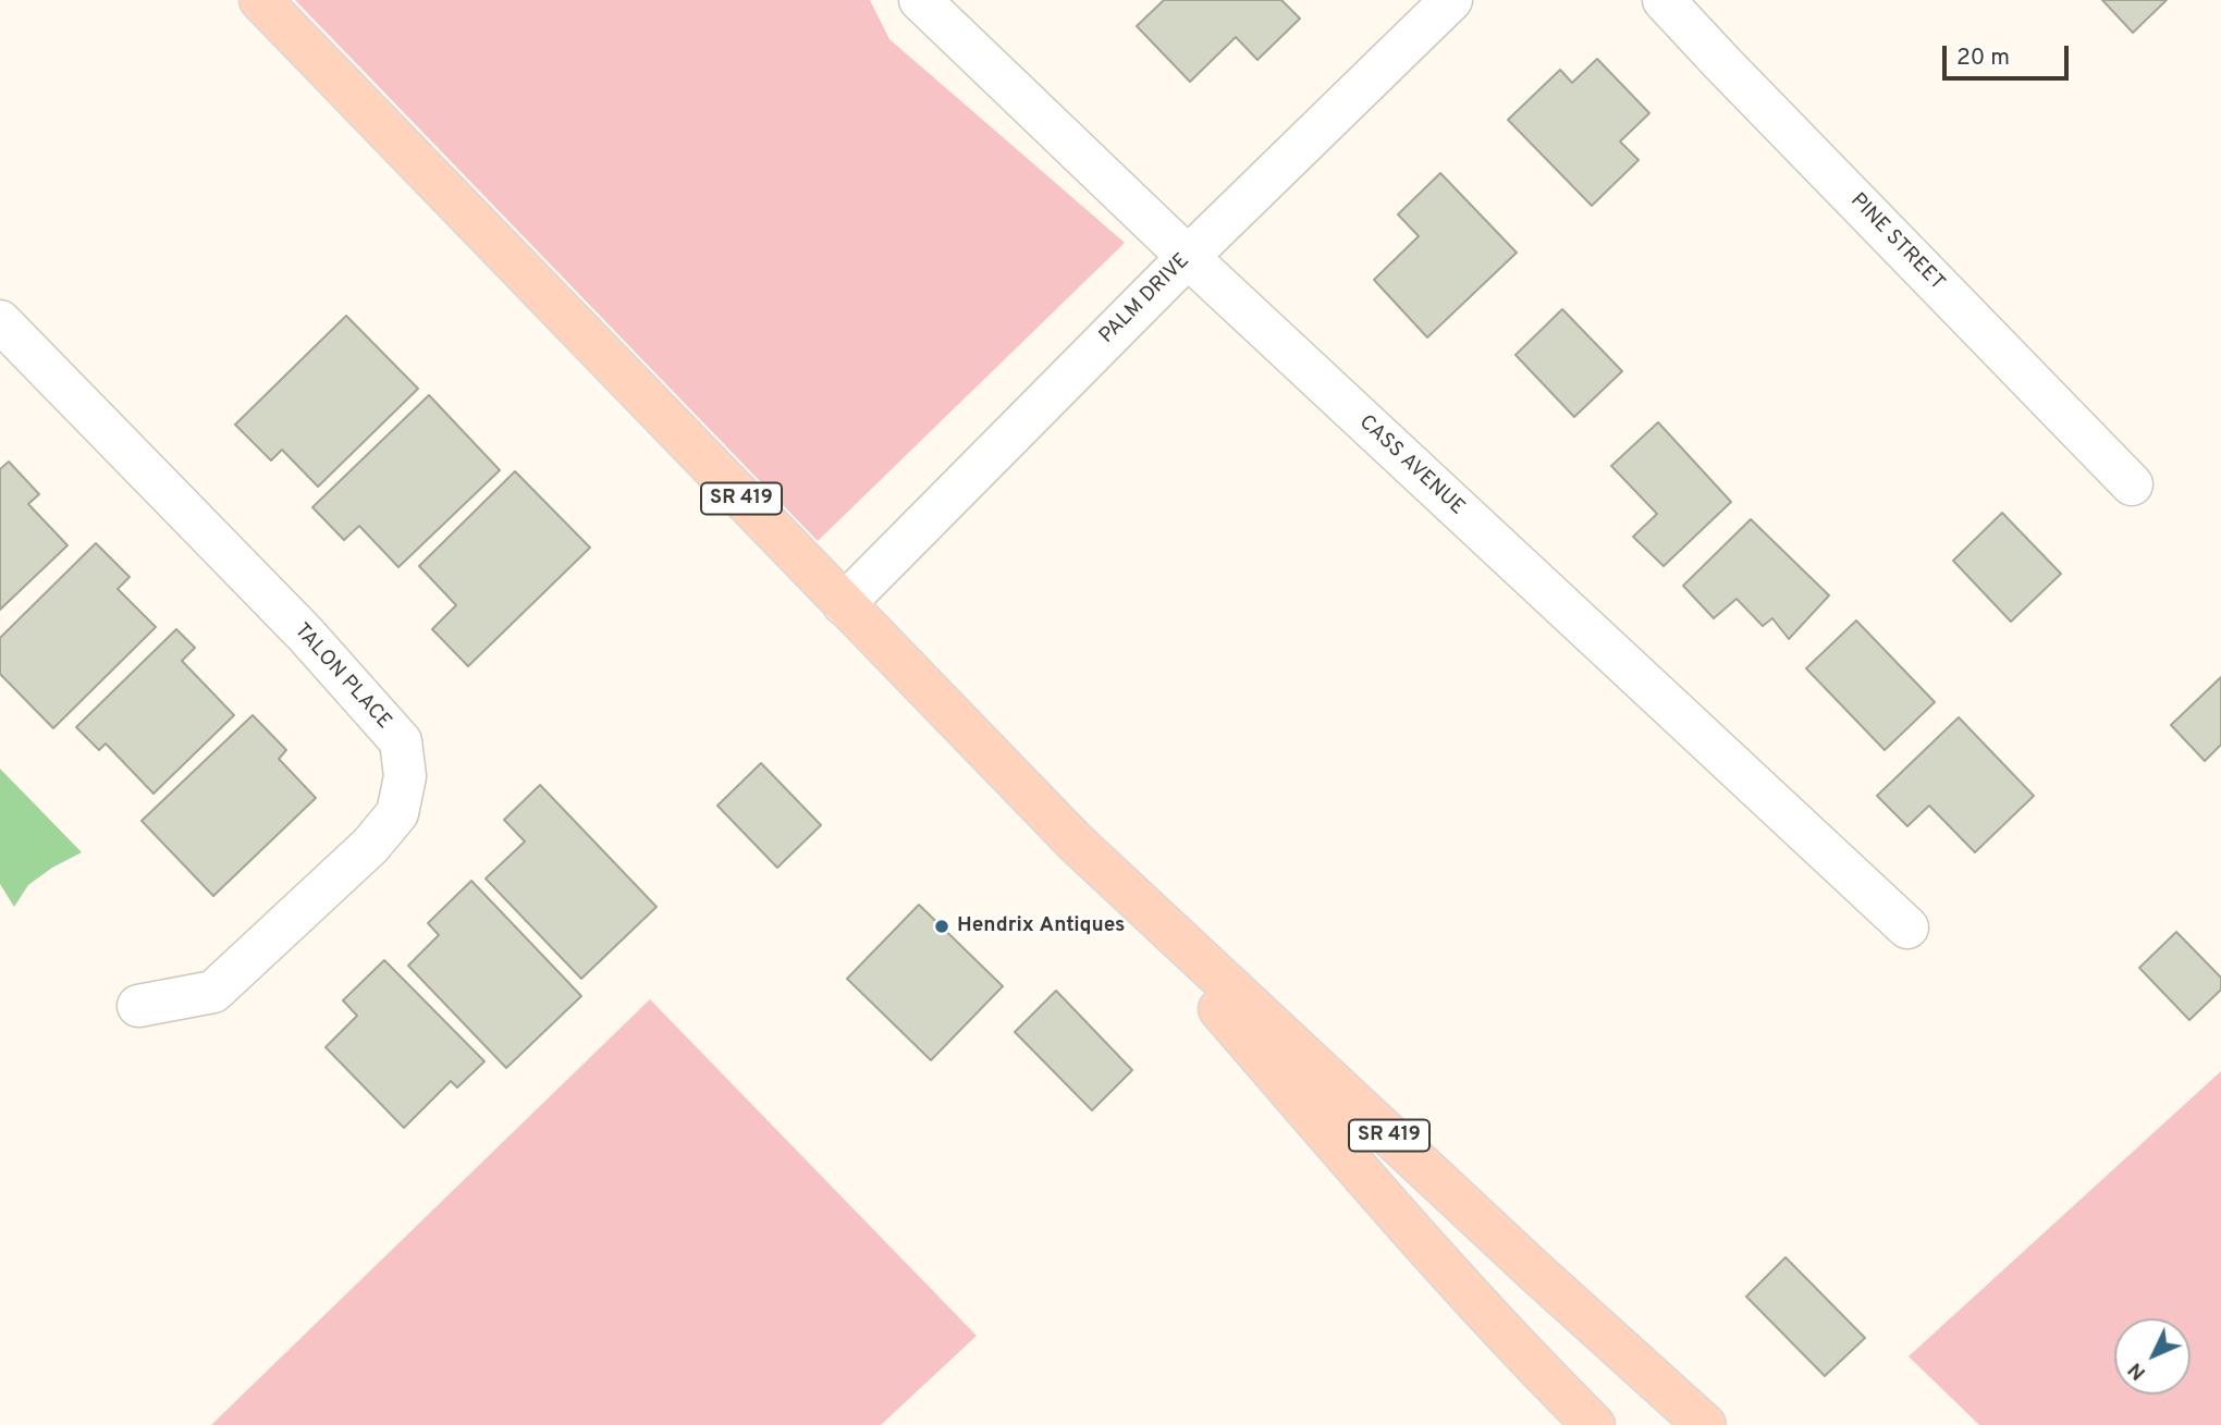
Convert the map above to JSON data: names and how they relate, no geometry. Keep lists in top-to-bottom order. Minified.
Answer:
{"streets":{"main road":["SR 419"],"street":["PINE STREET","PALM DRIVE","CASS AVENUE","TALON PLACE"]},"crossings":[["PALM DRIVE","CASS AVENUE"],["PALM DRIVE","SR 419"]],"places":["Hendrix Antiques"],"scale_bar":"20 m","north":"bottom left"}
